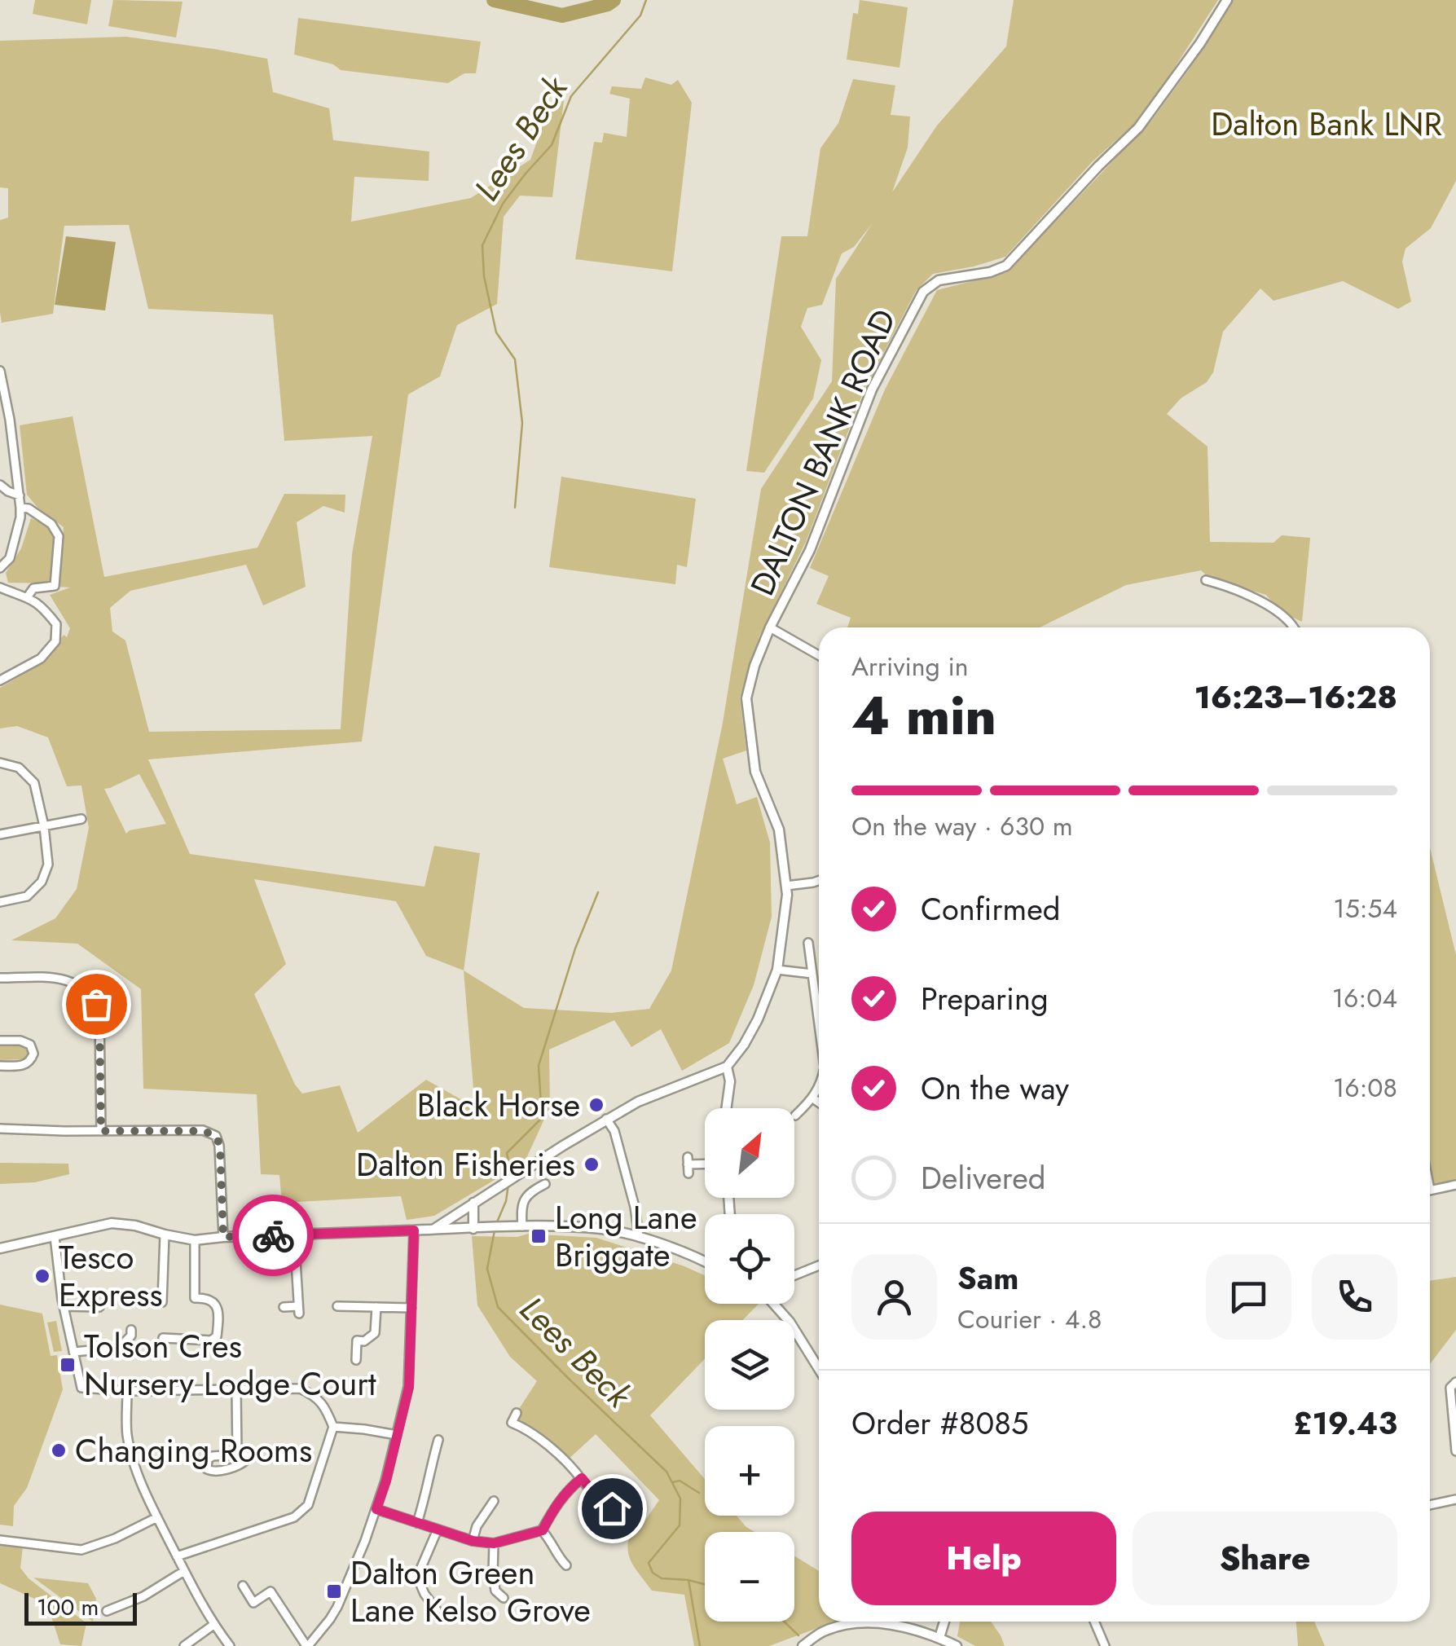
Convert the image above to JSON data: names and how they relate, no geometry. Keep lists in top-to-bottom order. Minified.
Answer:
{"streets":{"street":["DALTON BANK ROAD"]},"water":["Lees Beck"],"parks":["Dalton Bank LNR"],"places":{"other":["Black Horse","Dalton Fisheries","Tesco Express","Changing Rooms"],"transit":["Long Lane Briggate","Tolson Cres Nursery Lodge Court","Dalton Green Lane Kelso Grove"]},"scale_bar":"100 m","north":"top right","page":{"heading":["4 min","Arriving in","16:23–16:28"],"panel":["Sam","Courier · 4.8","Order #8085","£19.43"],"bar":"On the way · 630 m","list":[["Confirmed","15:54"],["Preparing","16:04"],["On the way","16:08"],"Delivered"],"map_buttons":["+","−"],"buttons":["Help","Share"],"scale":"100 m"}}
